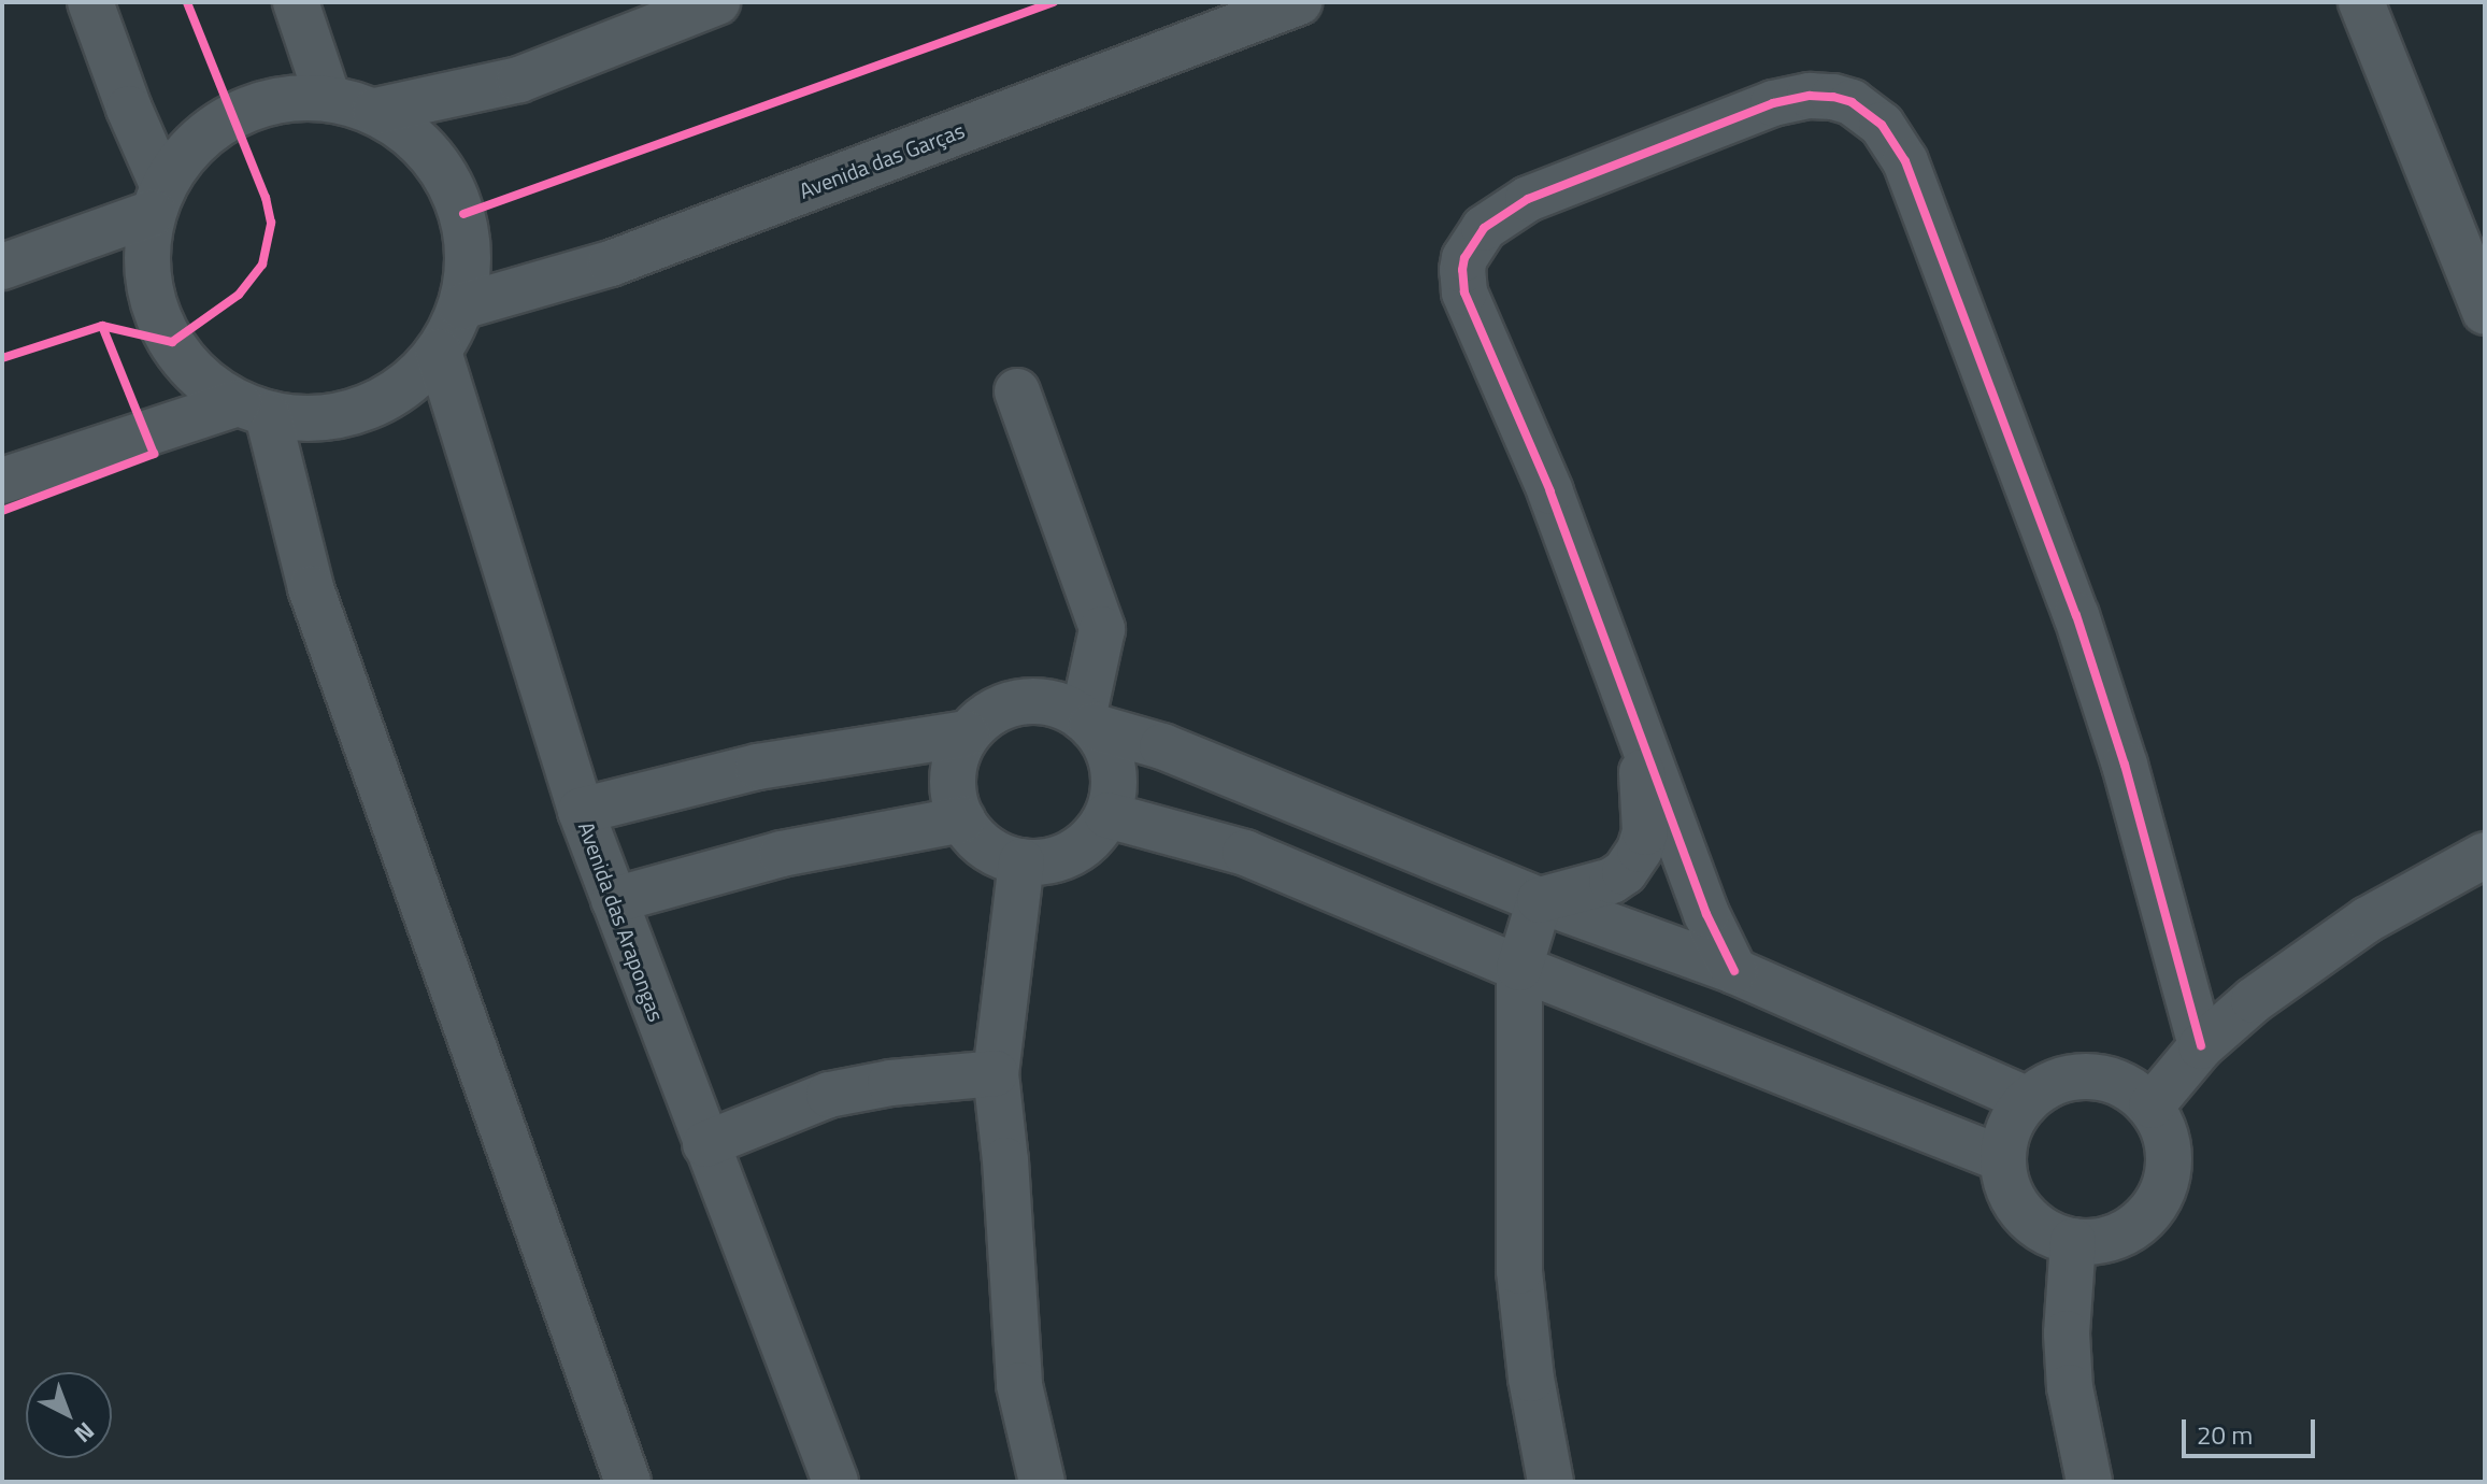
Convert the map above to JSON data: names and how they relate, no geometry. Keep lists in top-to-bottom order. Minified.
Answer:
{"streets":{"street":["Avenida das Garças","Avenida das Arapongas"]},"scale_bar":"20 m","north":"bottom right"}
